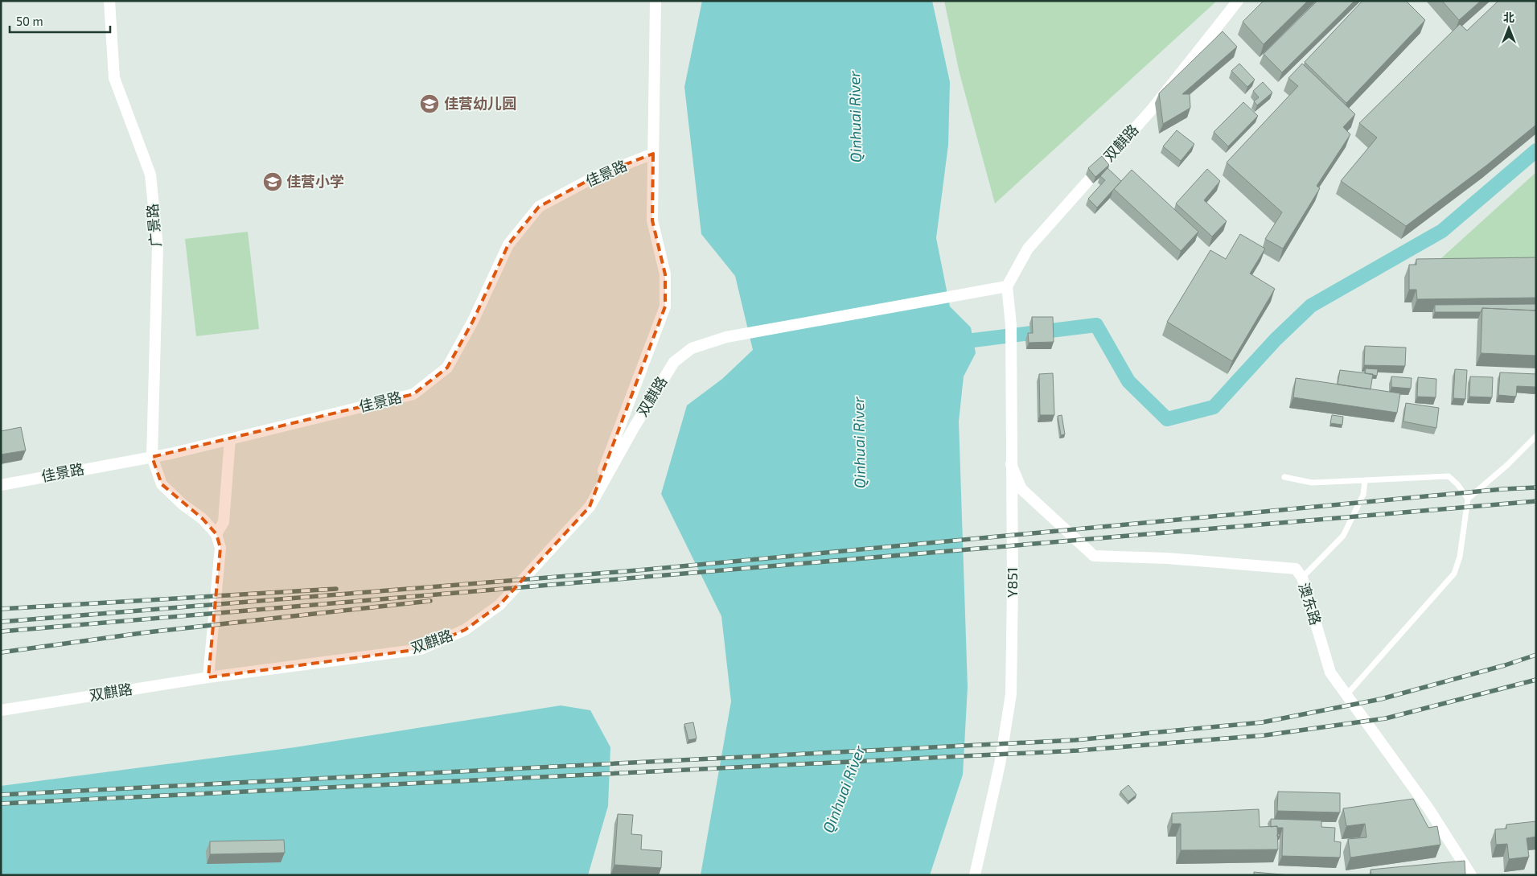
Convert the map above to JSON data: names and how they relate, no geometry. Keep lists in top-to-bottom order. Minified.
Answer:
{"streets":{"street":["双麒路","佳景路","广景路","Y851","澳东路"]},"crossings":[["双麒路","Y851"],["佳景路","广景路"],["Y851","澳东路"]],"water":["Qinhuai River"],"places":{"school or university":["佳营幼儿园","佳营小学"]},"scale_bar":"50 m","north":"top"}
